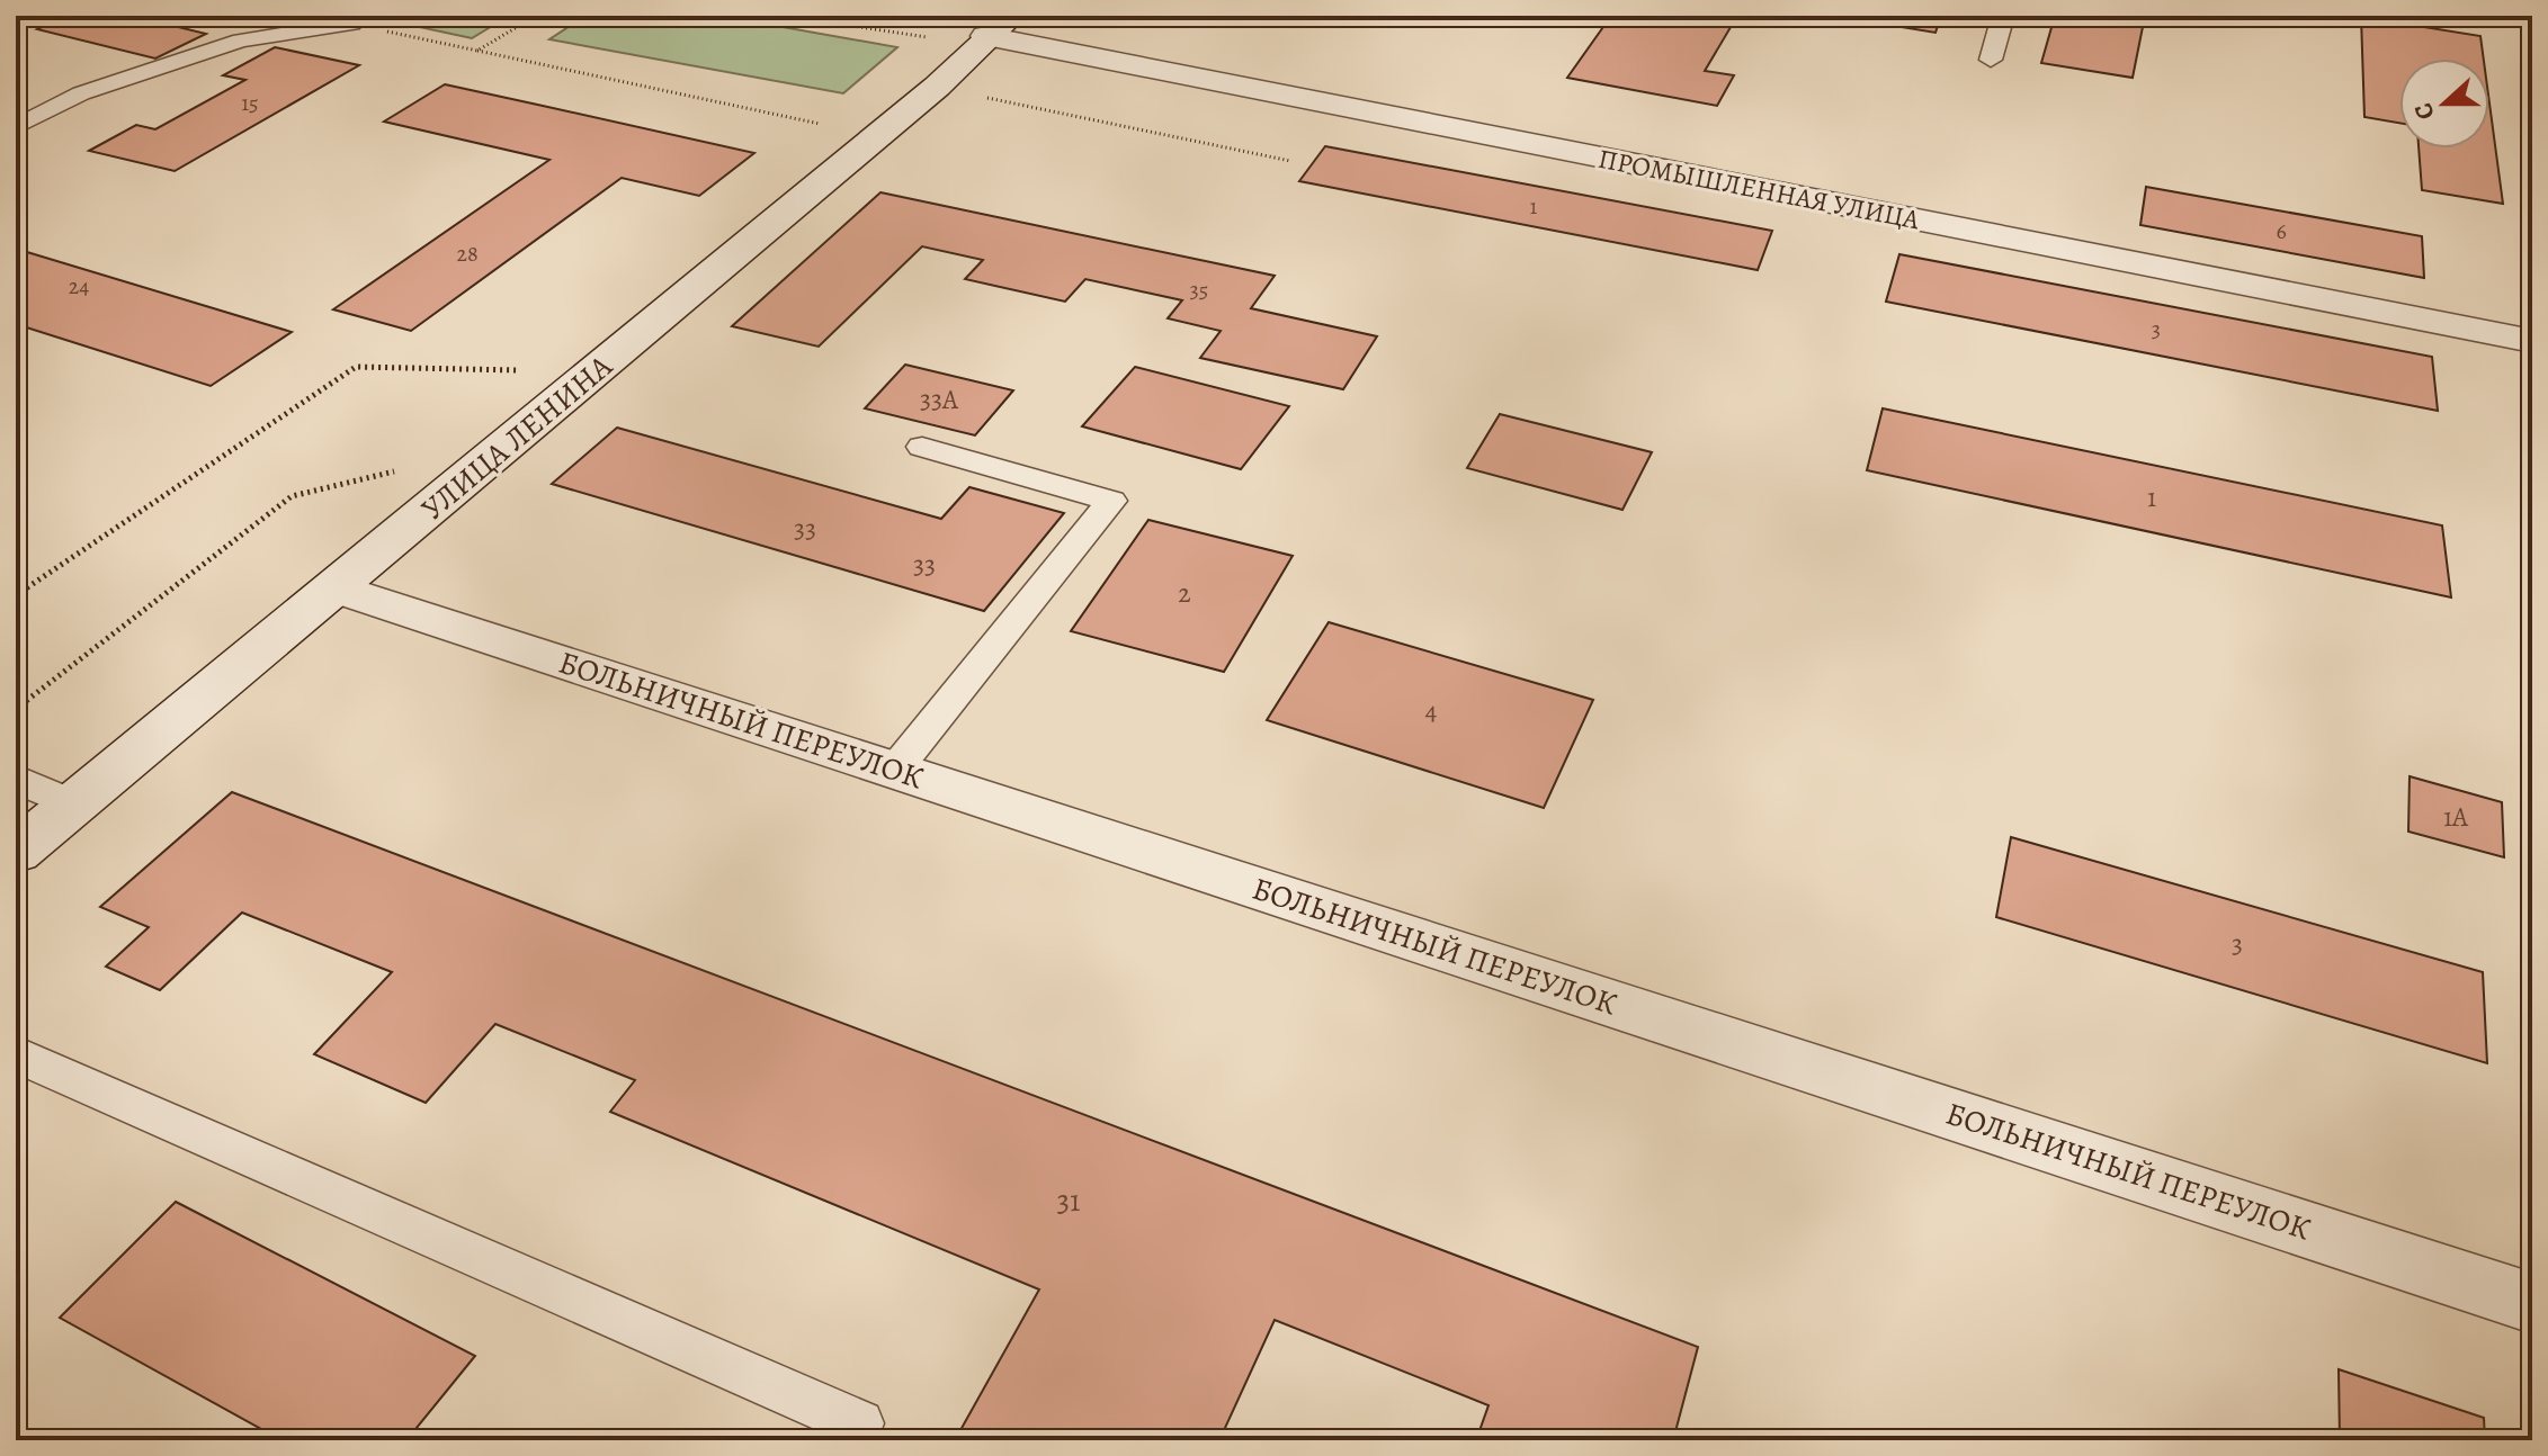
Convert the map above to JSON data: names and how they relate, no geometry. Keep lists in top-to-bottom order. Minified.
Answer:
{"streets":{"street":["ПРОМЫШЛЕННАЯ УЛИЦА","УЛИЦА ЛЕНИНА","БОЛЬНИЧНЫЙ ПЕРЕУЛОК"]},"crossings":[["ПРОМЫШЛЕННАЯ УЛИЦА","УЛИЦА ЛЕНИНА"],["УЛИЦА ЛЕНИНА","БОЛЬНИЧНЫЙ ПЕРЕУЛОК"]],"house_numbers":["15","1","6","28","24","35","3","33А","1","33","33","2","4","1А","3","31"],"north":"left"}
